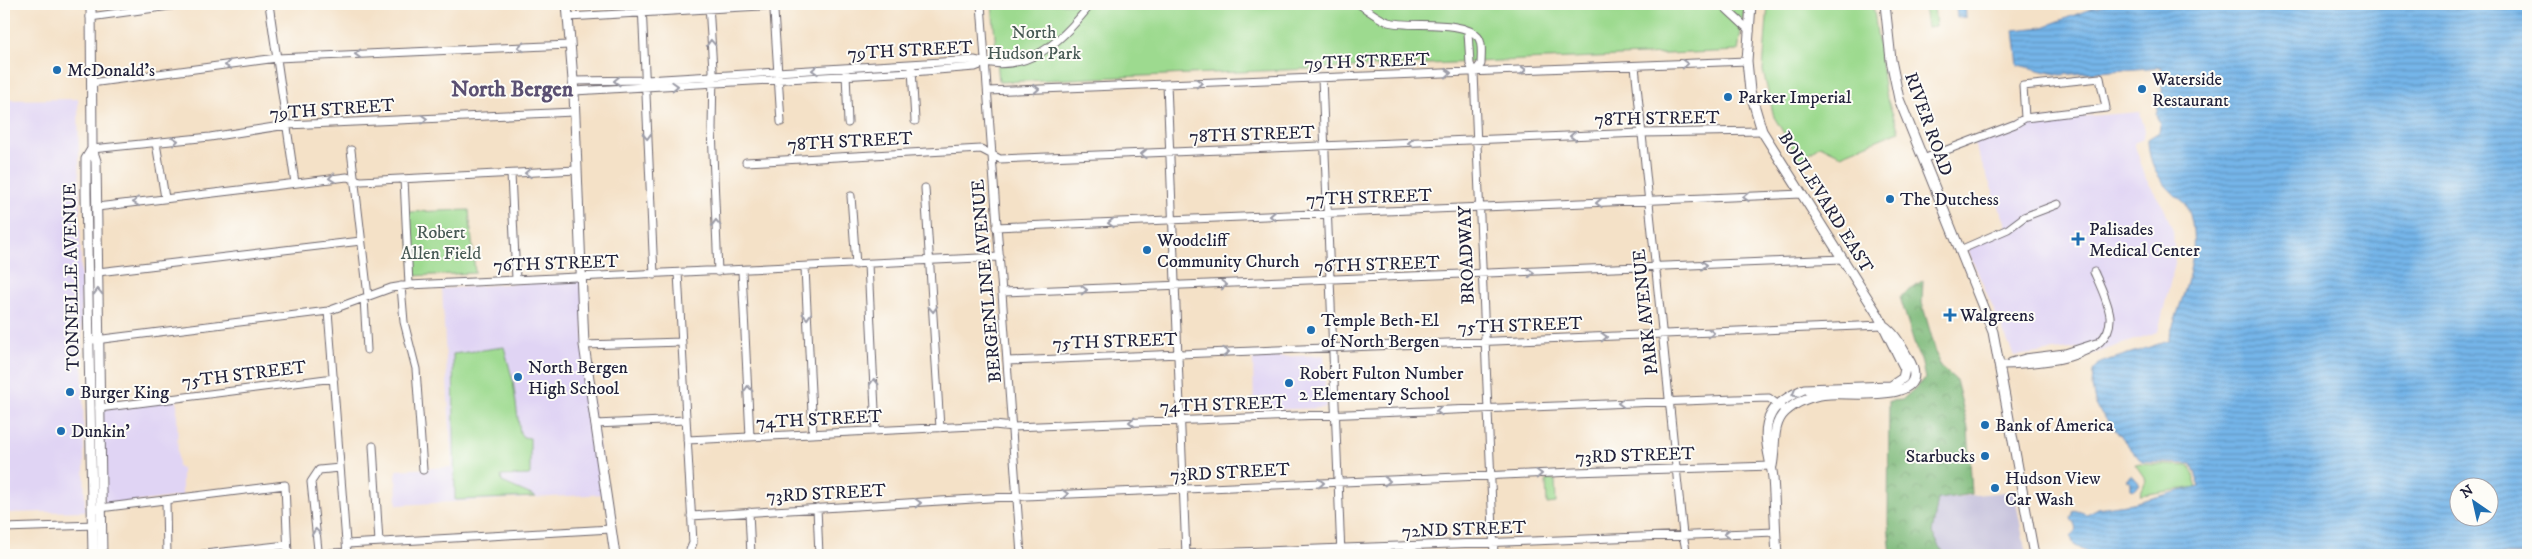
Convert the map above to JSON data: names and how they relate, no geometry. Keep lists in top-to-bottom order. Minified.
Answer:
{"streets":{"main road":["RIVER ROAD","BOULEVARD EAST","TONNELLE AVENUE"],"street":["79TH STREET","78TH STREET","77TH STREET","BROADWAY","76TH STREET","BERGENLINE AVENUE","PARK AVENUE","75TH STREET","74TH STREET","73RD STREET","72ND STREET"]},"crossings":[["79TH STREET","BOULEVARD EAST"],["79TH STREET","BROADWAY"],["79TH STREET","TONNELLE AVENUE"],["79TH STREET","BERGENLINE AVENUE"],["79TH STREET","PARK AVENUE"],["78TH STREET","BOULEVARD EAST"],["78TH STREET","BROADWAY"],["78TH STREET","BERGENLINE AVENUE"],["78TH STREET","PARK AVENUE"],["77TH STREET","BOULEVARD EAST"],["77TH STREET","BROADWAY"],["77TH STREET","BERGENLINE AVENUE"],["77TH STREET","PARK AVENUE"],["BOULEVARD EAST","76TH STREET"],["BOULEVARD EAST","75TH STREET"],["BOULEVARD EAST","74TH STREET"],["BROADWAY","76TH STREET"],["BROADWAY","75TH STREET"],["BROADWAY","74TH STREET"],["BROADWAY","73RD STREET"],["BROADWAY","72ND STREET"],["76TH STREET","TONNELLE AVENUE"],["76TH STREET","BERGENLINE AVENUE"],["76TH STREET","PARK AVENUE"],["TONNELLE AVENUE","75TH STREET"],["BERGENLINE AVENUE","75TH STREET"],["BERGENLINE AVENUE","74TH STREET"],["BERGENLINE AVENUE","73RD STREET"],["PARK AVENUE","75TH STREET"],["PARK AVENUE","74TH STREET"],["PARK AVENUE","73RD STREET"],["PARK AVENUE","72ND STREET"]],"one_way":["78TH STREET","77TH STREET","76TH STREET","75TH STREET","74TH STREET","73RD STREET"],"districts":["North Bergen"],"parks":["North Hudson Park","Robert Allen Field"],"places":{"other":["McDonald's","Waterside Restaurant","Parker Imperial","The Dutchess","Woodcliff Community Church","Temple Beth-El of North Bergen","North Bergen High School","Robert Fulton Number 2 Elementary School","Burger King","Bank of America","Dunkin'","Starbucks","Hudson View Car Wash"],"health":["Palisades Medical Center","Walgreens"]},"north":"top left"}
